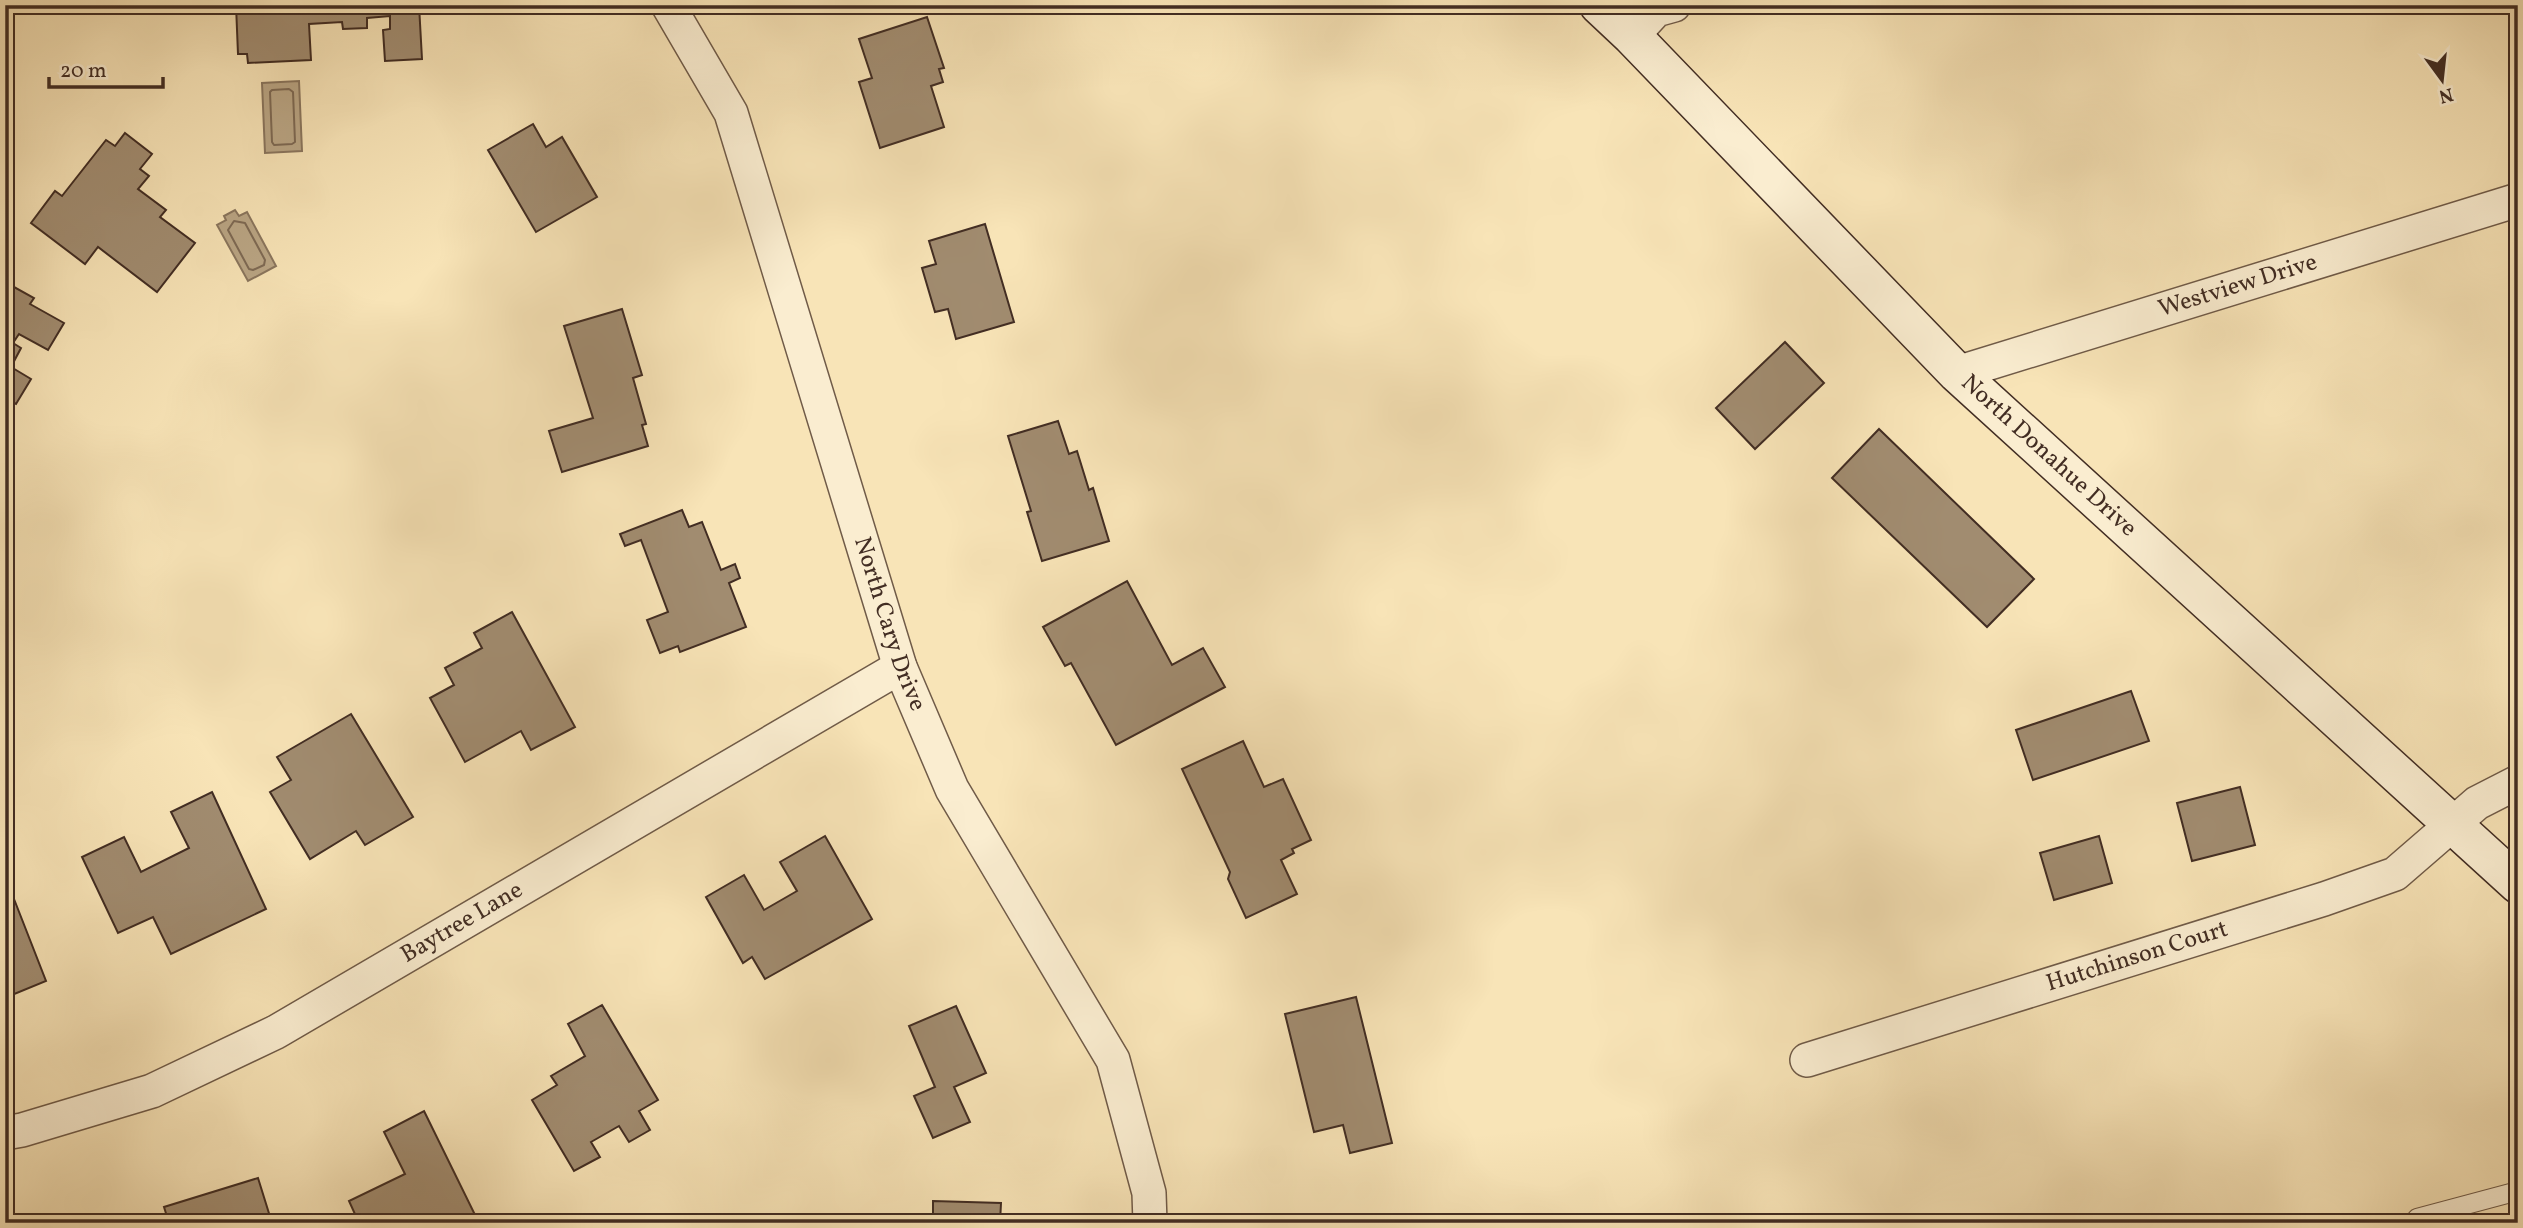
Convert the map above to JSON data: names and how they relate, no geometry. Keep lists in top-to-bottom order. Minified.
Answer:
{"streets":{"street":["Westview Drive","North Donahue Drive","North Cary Drive","Baytree Lane","Hutchinson Court"]},"crossings":[["Westview Drive","North Donahue Drive"],["North Donahue Drive","Hutchinson Court"],["North Cary Drive","Baytree Lane"]],"scale_bar":"20 m","north":"bottom"}
